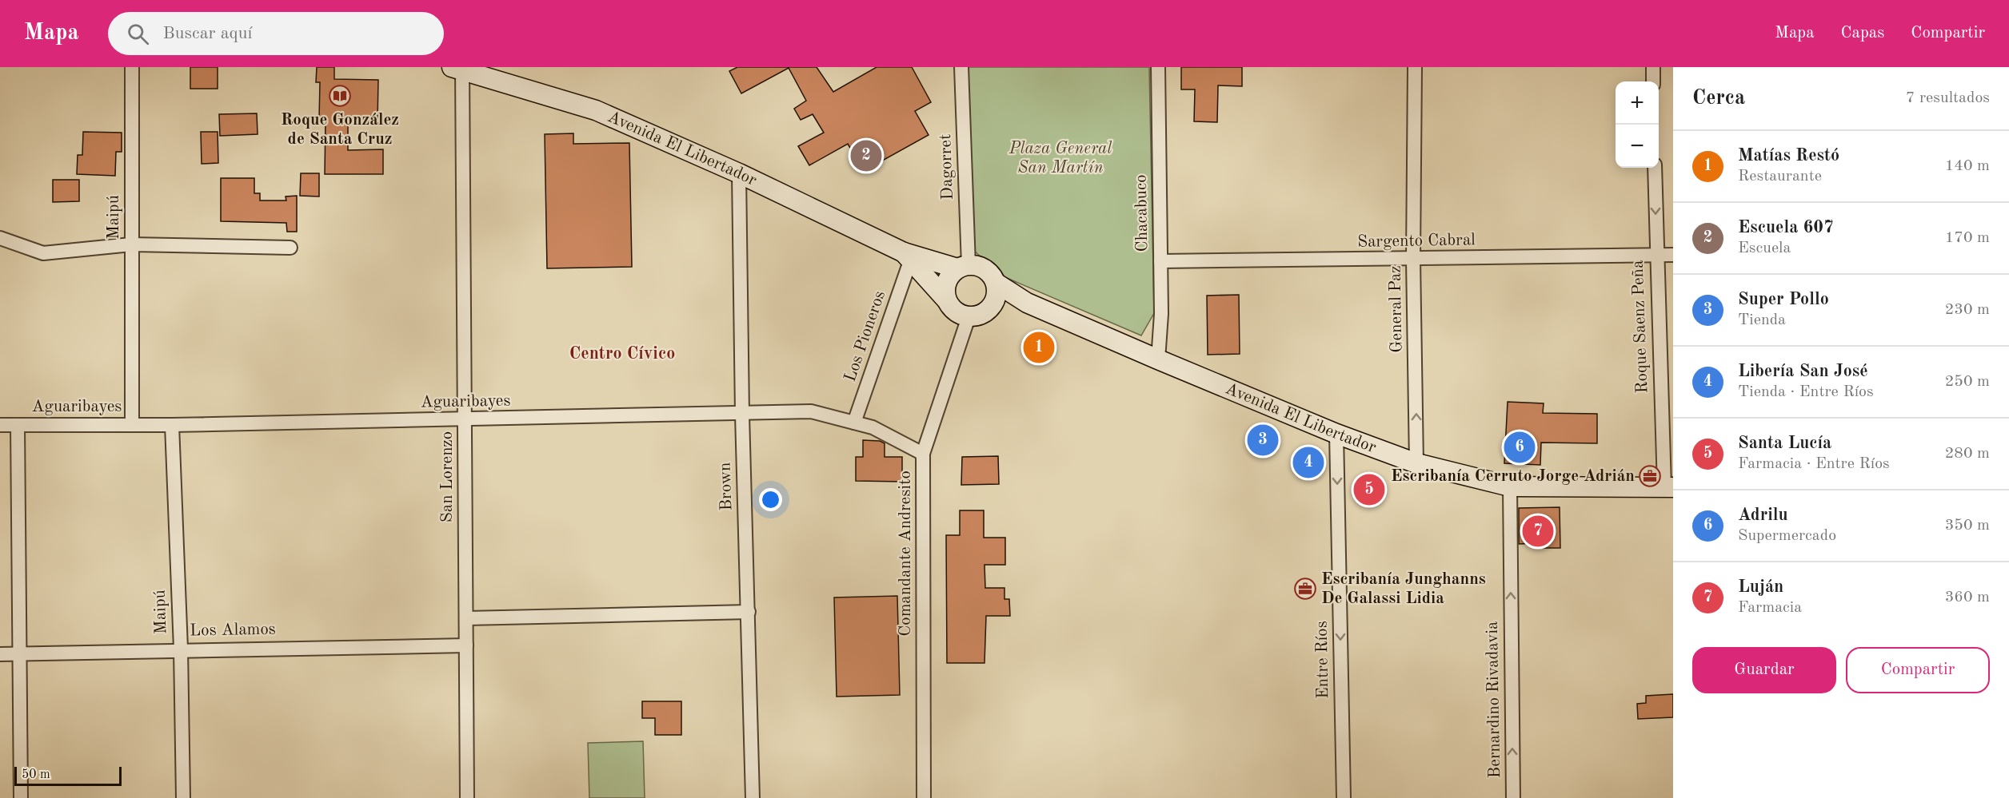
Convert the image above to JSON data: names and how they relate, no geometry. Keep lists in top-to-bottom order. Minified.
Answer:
{"streets":{"main road":["Avenida El Libertador"],"street":["Dagorret","Chacabuco","Maipú","Sargento Cabral","General Paz","Roque Saenz Peña","Los Pioneros","Aguaribayes","San Lorenzo","Brown","Comandante Andresito","Los Alamos","Entre Ríos","Bernardino Rivadavia"]},"crossings":[["Avenida El Libertador","Dagorret"],["Avenida El Libertador","Chacabuco"],["Avenida El Libertador","General Paz"],["Avenida El Libertador","Roque Saenz Peña"],["Avenida El Libertador","Los Pioneros"],["Avenida El Libertador","San Lorenzo"],["Avenida El Libertador","Brown"],["Avenida El Libertador","Comandante Andresito"],["Avenida El Libertador","Entre Ríos"],["Avenida El Libertador","Bernardino Rivadavia"],["Dagorret","Comandante Andresito"],["Chacabuco","Sargento Cabral"],["Maipú","Aguaribayes"],["Maipú","Los Alamos"],["Sargento Cabral","General Paz"],["Sargento Cabral","Roque Saenz Peña"],["Los Pioneros","Aguaribayes"],["Aguaribayes","San Lorenzo"],["Aguaribayes","Brown"],["Aguaribayes","Comandante Andresito"],["San Lorenzo","Los Alamos"]],"one_way":["General Paz","Entre Ríos","Bernardino Rivadavia"],"districts":["Centro Cívico"],"parks":["Plaza General San Martín"],"places":{"library":["Roque González de Santa Cruz"],"office":["Escribanía Cerruto Jorge Adrián","Escribanía Junghanns De Galassi Lidia"]},"scale_bar":"50 m","page":{"header":"Mapa","search":"Buscar aquí","nav":["Mapa","Capas","Compartir"],"heading":["Cerca","7 resultados"],"map_buttons":["+","−"],"list":[{"mark":"1","name":"Matías Restó","note":"Restaurante","value":"140 m"},{"mark":"2","name":"Escuela 607","note":"Escuela","value":"170 m"},{"mark":"3","name":"Super Pollo","note":"Tienda","value":"230 m"},{"mark":"4","name":"Libería San José","note":"Tienda · Entre Ríos","value":"250 m"},{"mark":"5","name":"Santa Lucía","note":"Farmacia · Entre Ríos","value":"280 m"},{"mark":"6","name":"Adrilu","note":"Supermercado","value":"350 m"},{"mark":"7","name":"Luján","note":"Farmacia","value":"360 m"}],"pins":["2","1","3","6","4","5","7"],"buttons":["Guardar","Compartir"],"scale":"50 m"}}
